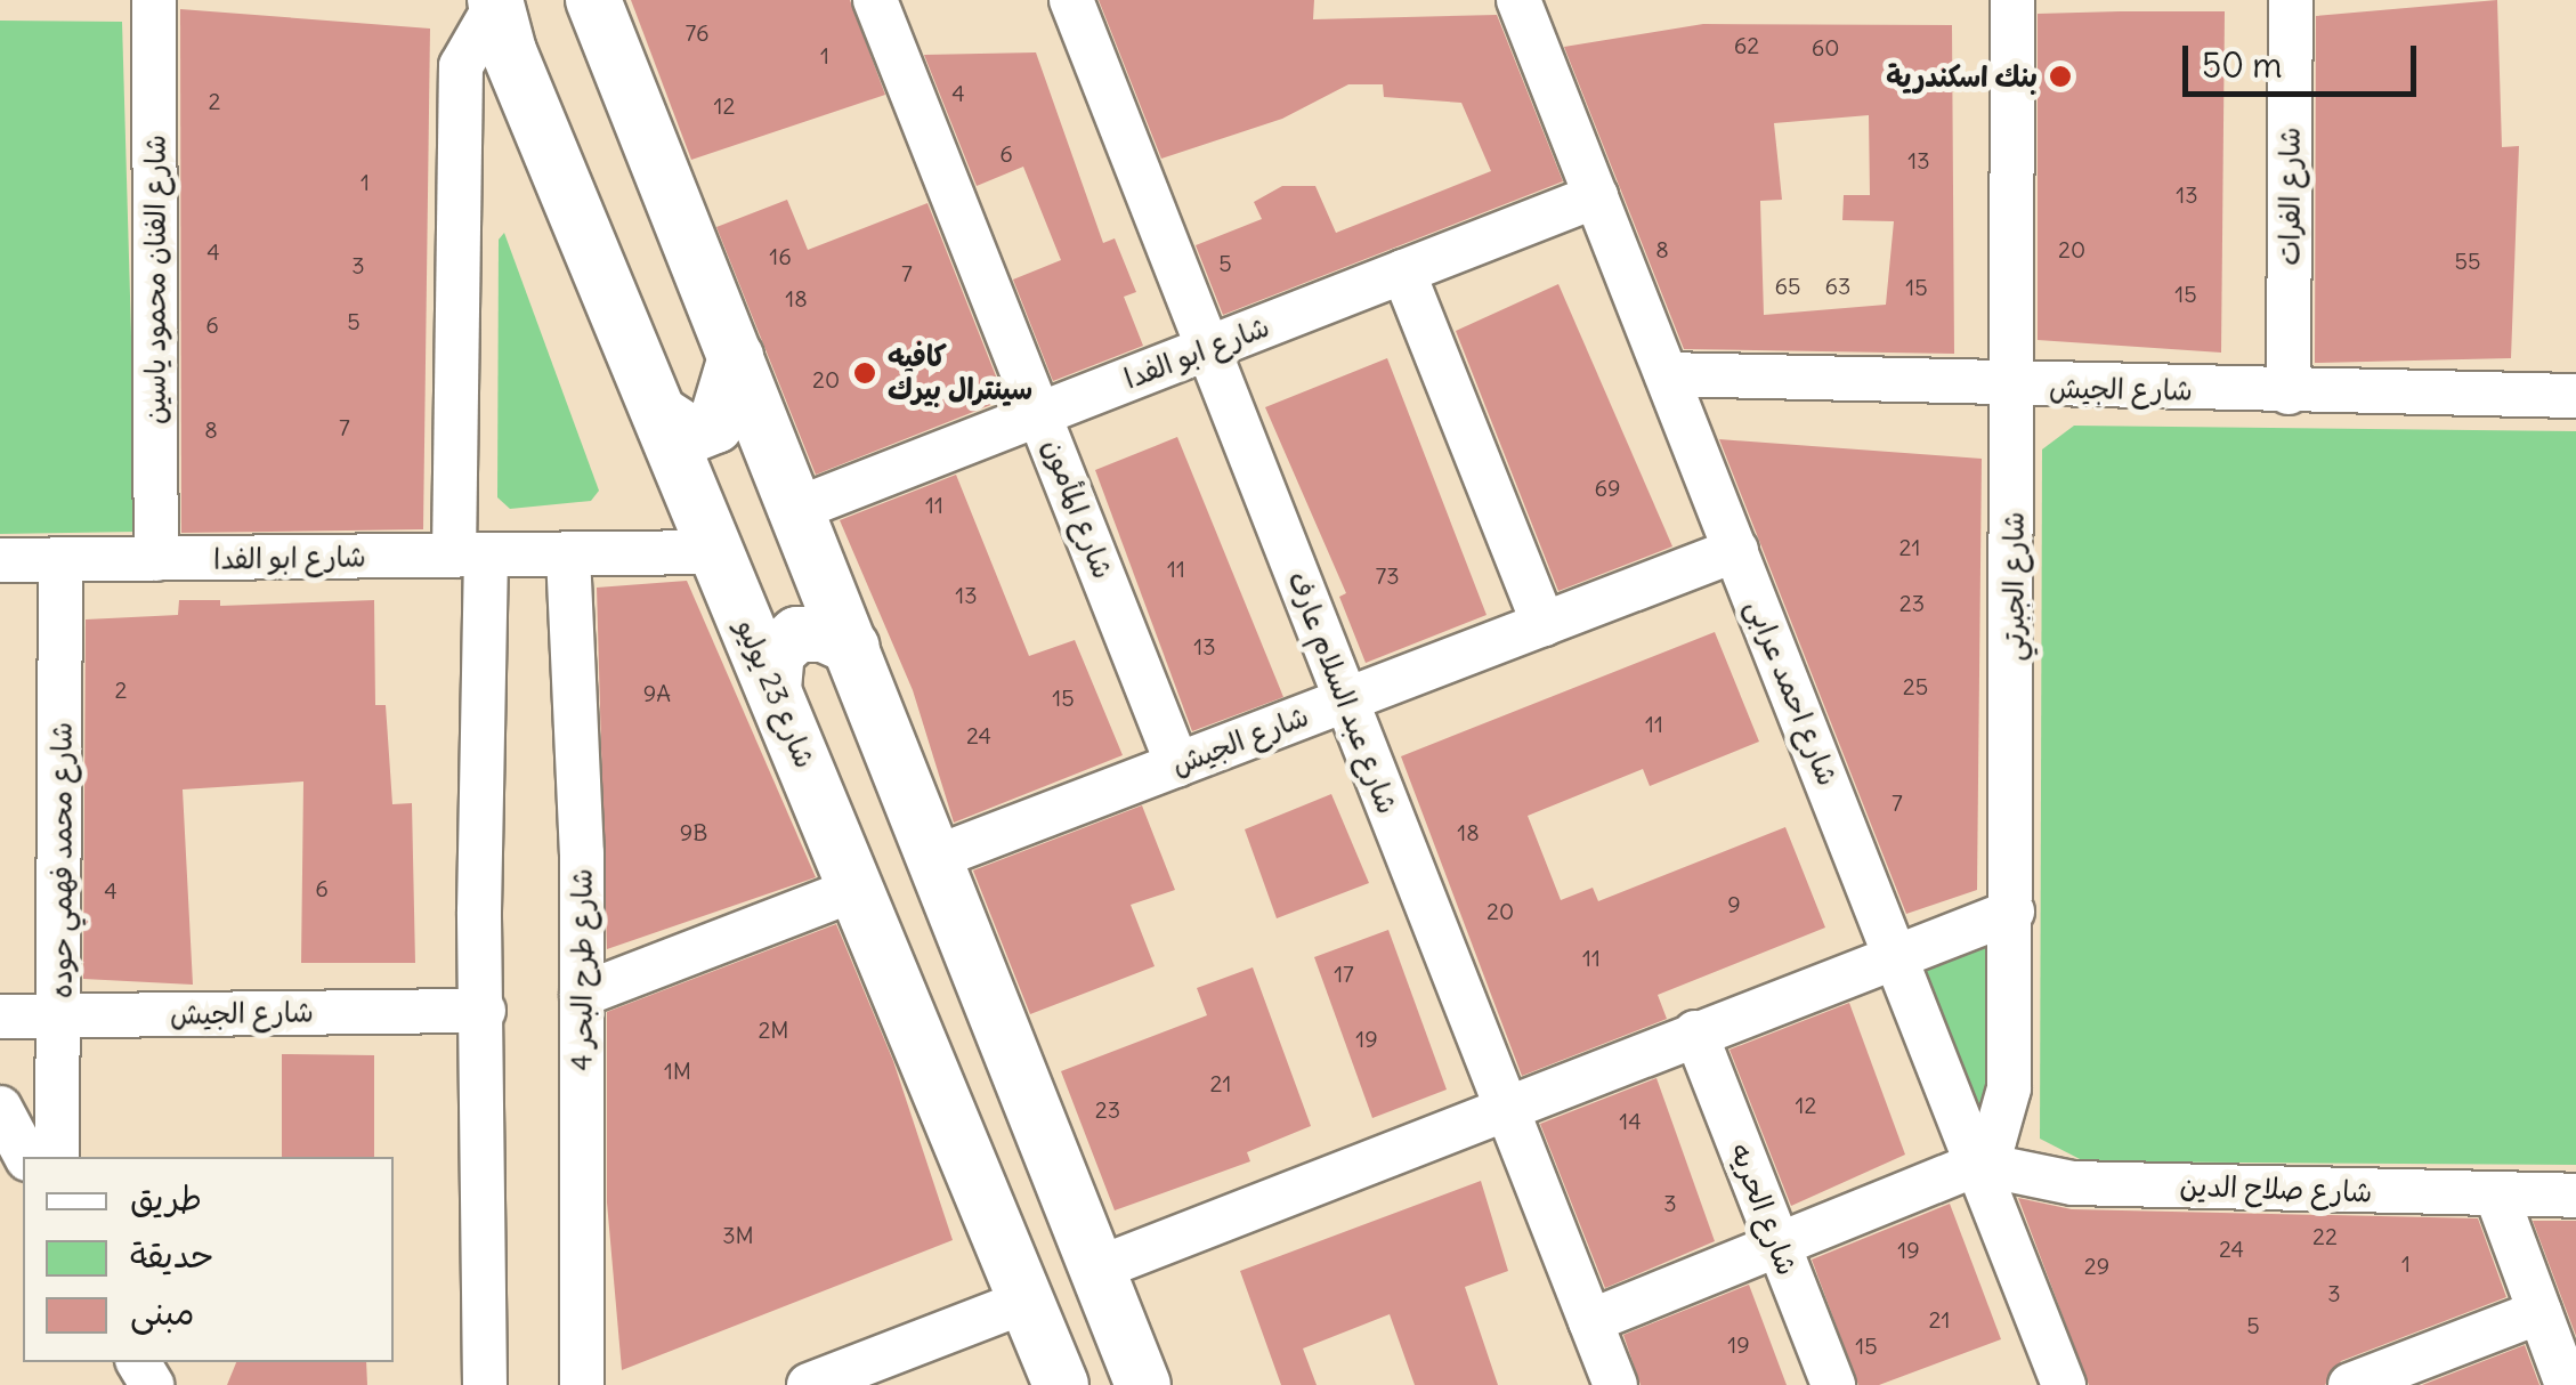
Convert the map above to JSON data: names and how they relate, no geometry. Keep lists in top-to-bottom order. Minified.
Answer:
{"streets":{"main road":["شارع 23 يوليو"],"street":["شارع الفرات","شارع الفنان محمود ياسين","شارع ابو الفدا","شارع الجيش","شارع المأمون","شارع الجبرتي","شارع عبد السلام عارف","شارع احمد عرابى","شارع محمد فهمي حوده","شارع طرح البحر 4","شارع صلاح الدين","شارع الحريه"]},"crossings":[["شارع الفرات","شارع الجيش"],["شارع الفنان محمود ياسين","شارع ابو الفدا"],["شارع ابو الفدا","شارع المأمون"],["شارع ابو الفدا","شارع عبد السلام عارف"],["شارع ابو الفدا","شارع احمد عرابى"],["شارع ابو الفدا","شارع 23 يوليو"],["شارع ابو الفدا","شارع محمد فهمي حوده"],["شارع ابو الفدا","شارع طرح البحر 4"],["شارع الجيش","شارع المأمون"],["شارع الجيش","شارع الجبرتي"],["شارع الجيش","شارع عبد السلام عارف"],["شارع الجيش","شارع احمد عرابى"],["شارع الجيش","شارع محمد فهمي حوده"],["شارع الجبرتي","شارع احمد عرابى"],["شارع الجبرتي","شارع صلاح الدين"],["شارع احمد عرابى","شارع صلاح الدين"]],"places":["بنك اسكندرية","كافيه سينترال بيرك"],"house_numbers":["76","62","60","1","4","2","12","6","13","1","13","8","20","4","16","55","5","3","7","65","63","15","15","18","5","6","20","7","8","69","11","21","11","73","13","23","13","25","2","9A","15","11","24","7","9B","18","6","4","9","20","11","17","2M","19","1M","21","12","23","14","3","3M","22","24","19","1","29","3","21","5","19","15"],"legend":["طريق","حديقة","مبنى"],"scale_bar":"50 m"}
